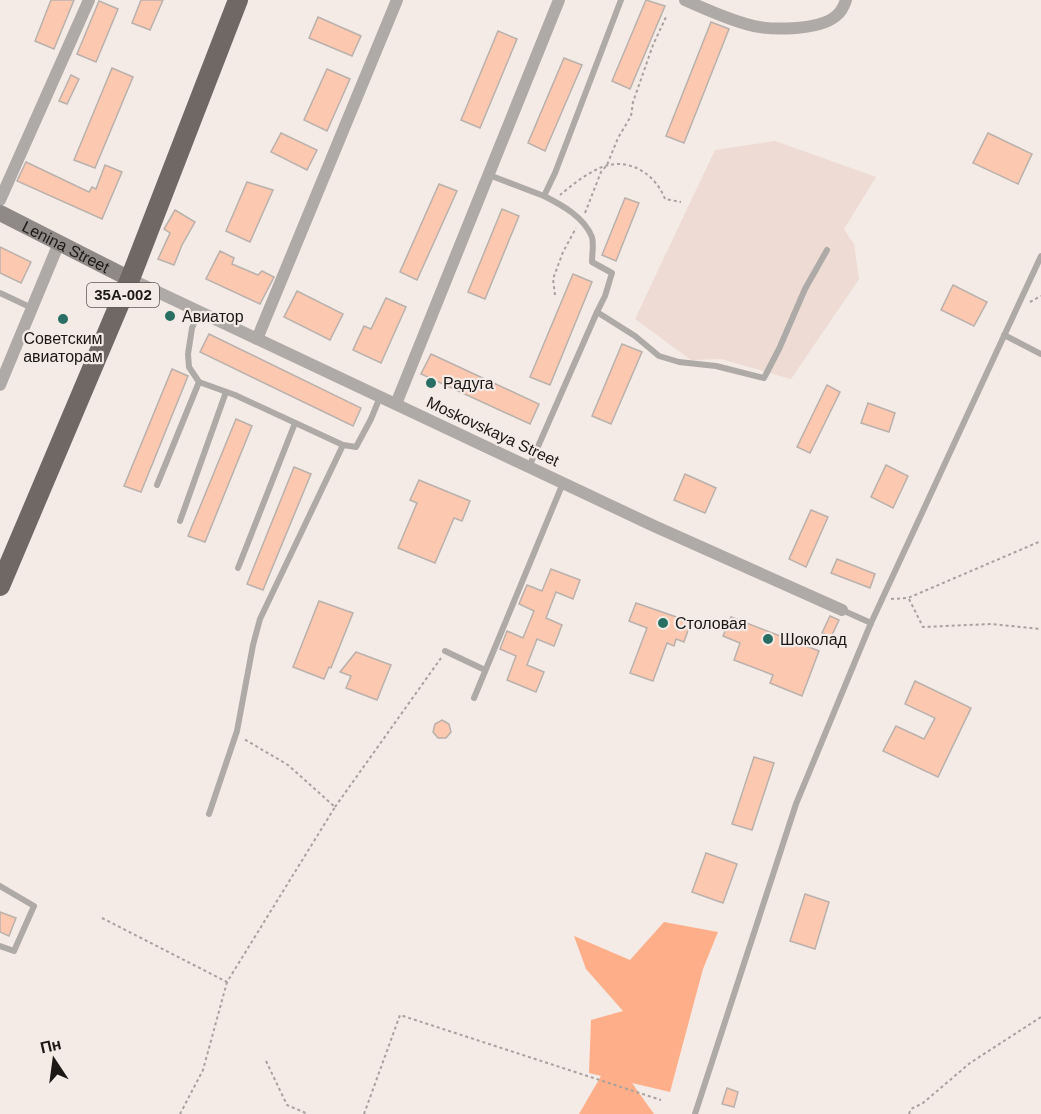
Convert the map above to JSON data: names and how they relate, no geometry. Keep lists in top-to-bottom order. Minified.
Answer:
{"streets":{"highway":["35А-002"],"main road":["Lenina Street"],"street":["Moskovskaya Street"]},"crossings":[["Lenina Street","35А-002"],["Lenina Street","Moskovskaya Street"],["35А-002","Moskovskaya Street"]],"places":["Авиатор","Советским авиаторам","Радуга","Столовая","Шоколад"],"north":"top"}
